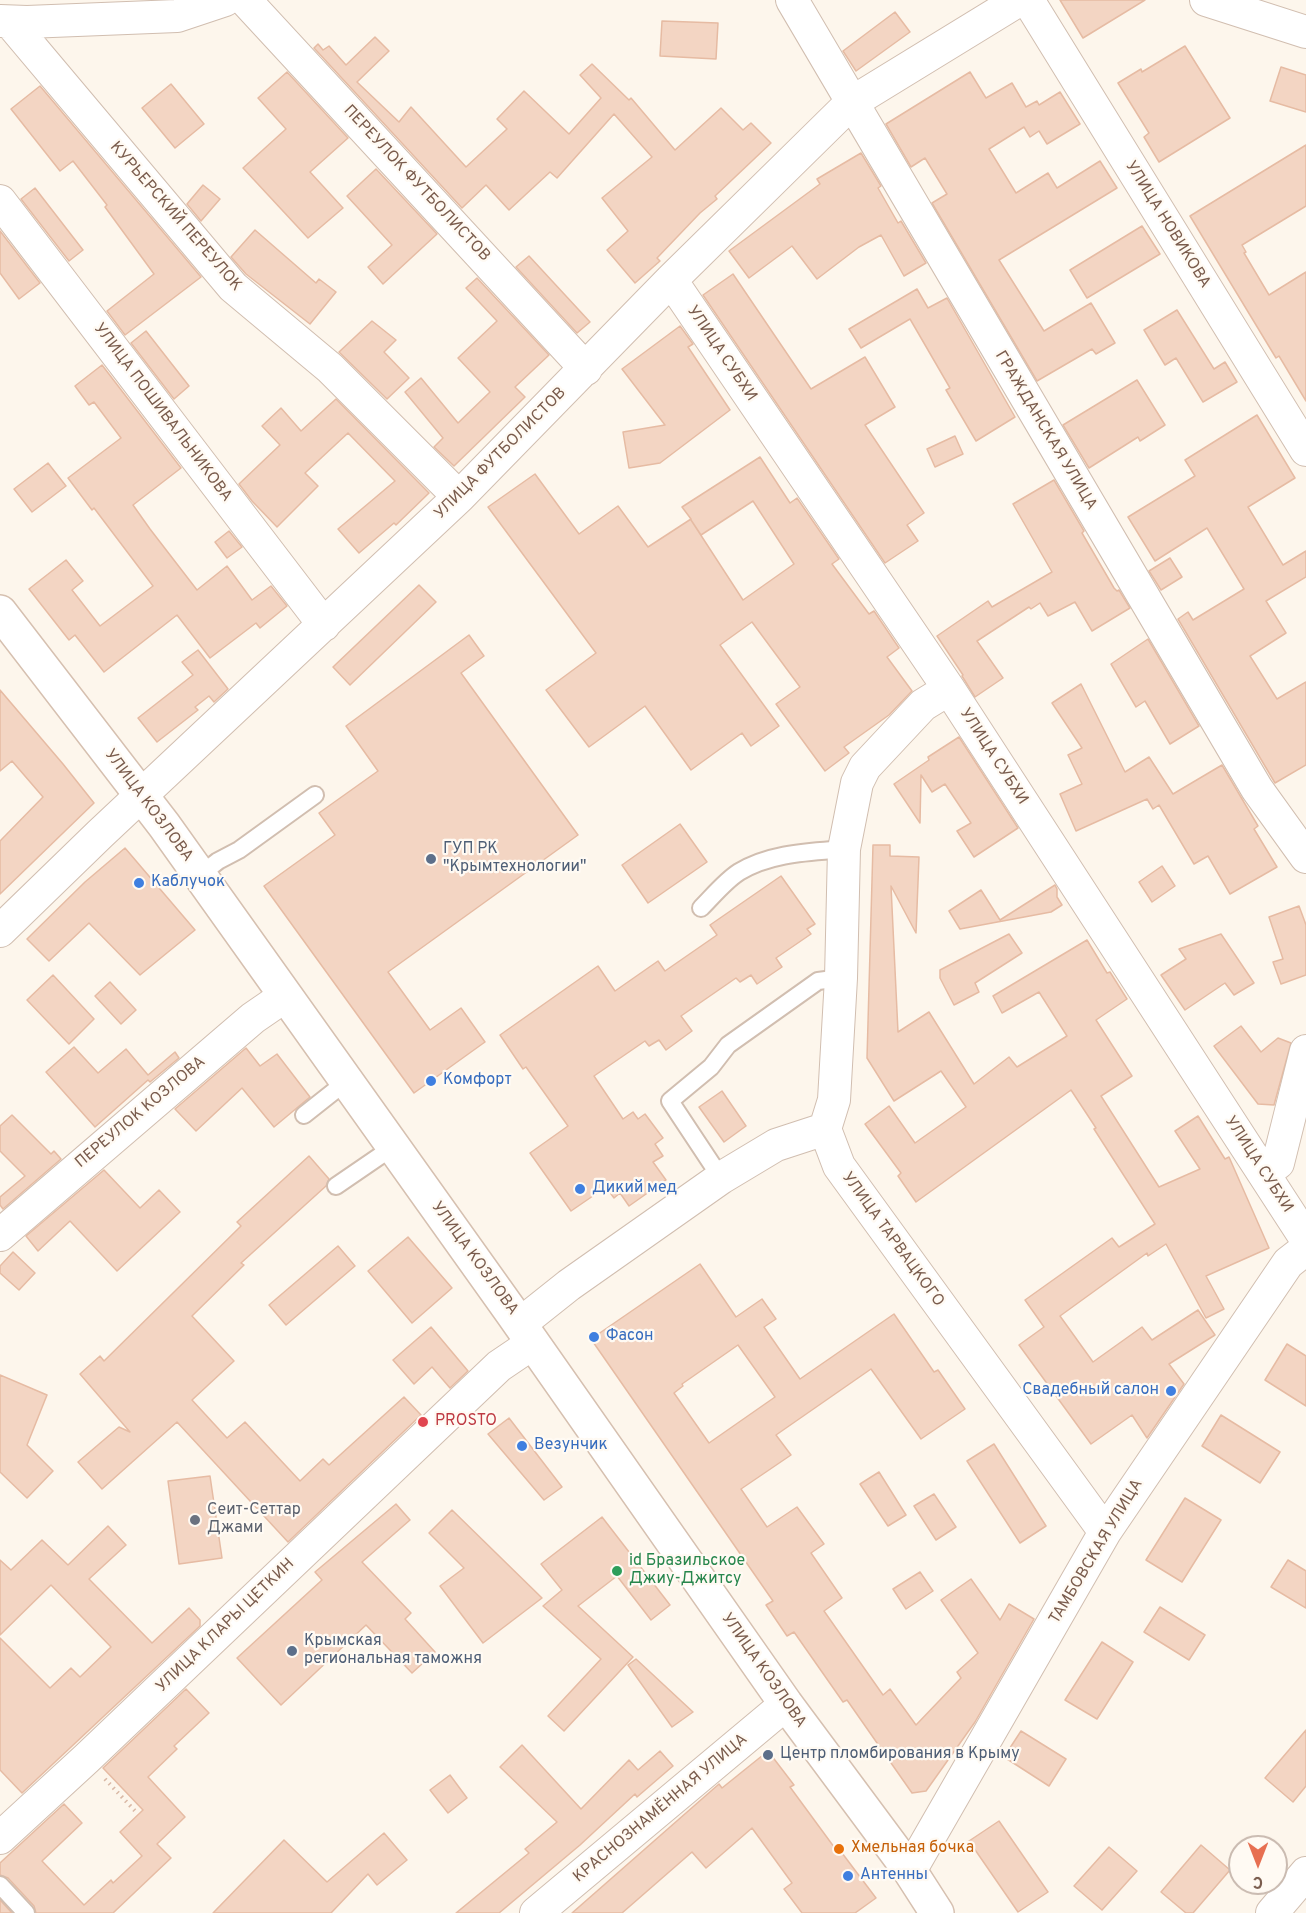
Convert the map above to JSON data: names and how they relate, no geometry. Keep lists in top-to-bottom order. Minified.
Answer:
{"streets":{"main road":["УЛИЦА КОЗЛОВА"],"street":["ПЕРЕУЛОК ФУТБОЛИСТОВ","КУРЬЕРСКИЙ ПЕРЕУЛОК","УЛИЦА НОВИКОВА","УЛИЦА СУБХИ","УЛИЦА ПОШИВАЛЬНИКОВА","ГРАЖДАНСКАЯ УЛИЦА","УЛИЦА ФУТБОЛИСТОВ","ПЕРЕУЛОК КОЗЛОВА","УЛИЦА ТАРВАЦКОГО","ТАМБОВСКАЯ УЛИЦА","УЛИЦА КЛАРЫ ЦЕТКИН","КРАСНОЗНАМЁННАЯ УЛИЦА"]},"crossings":[["ПЕРЕУЛОК ФУТБОЛИСТОВ","УЛИЦА ФУТБОЛИСТОВ"],["КУРЬЕРСКИЙ ПЕРЕУЛОК","УЛИЦА ФУТБОЛИСТОВ"],["УЛИЦА СУБХИ","УЛИЦА ФУТБОЛИСТОВ"],["УЛИЦА ПОШИВАЛЬНИКОВА","УЛИЦА ФУТБОЛИСТОВ"],["ГРАЖДАНСКАЯ УЛИЦА","УЛИЦА ФУТБОЛИСТОВ"],["УЛИЦА ФУТБОЛИСТОВ","УЛИЦА КОЗЛОВА"],["УЛИЦА КОЗЛОВА","ПЕРЕУЛОК КОЗЛОВА"],["УЛИЦА КОЗЛОВА","ТАМБОВСКАЯ УЛИЦА"],["УЛИЦА КОЗЛОВА","УЛИЦА КЛАРЫ ЦЕТКИН"],["УЛИЦА КОЗЛОВА","КРАСНОЗНАМЁННАЯ УЛИЦА"],["УЛИЦА ТАРВАЦКОГО","ТАМБОВСКАЯ УЛИЦА"],["УЛИЦА ТАРВАЦКОГО","УЛИЦА КЛАРЫ ЦЕТКИН"]],"places":["ГУП РК \"Крымтехнологии\"","Каблучок","Комфорт","Дикий мед","Фасон","Свадебный салон","PROSTO","Везунчик","Сеит-Сеттар Джами","id Бразильское Джиу-Джитсу","Крымская региональная таможня","Центр пломбирования в Крыму","Хмельная бочка","Антенны"],"north":"bottom"}
